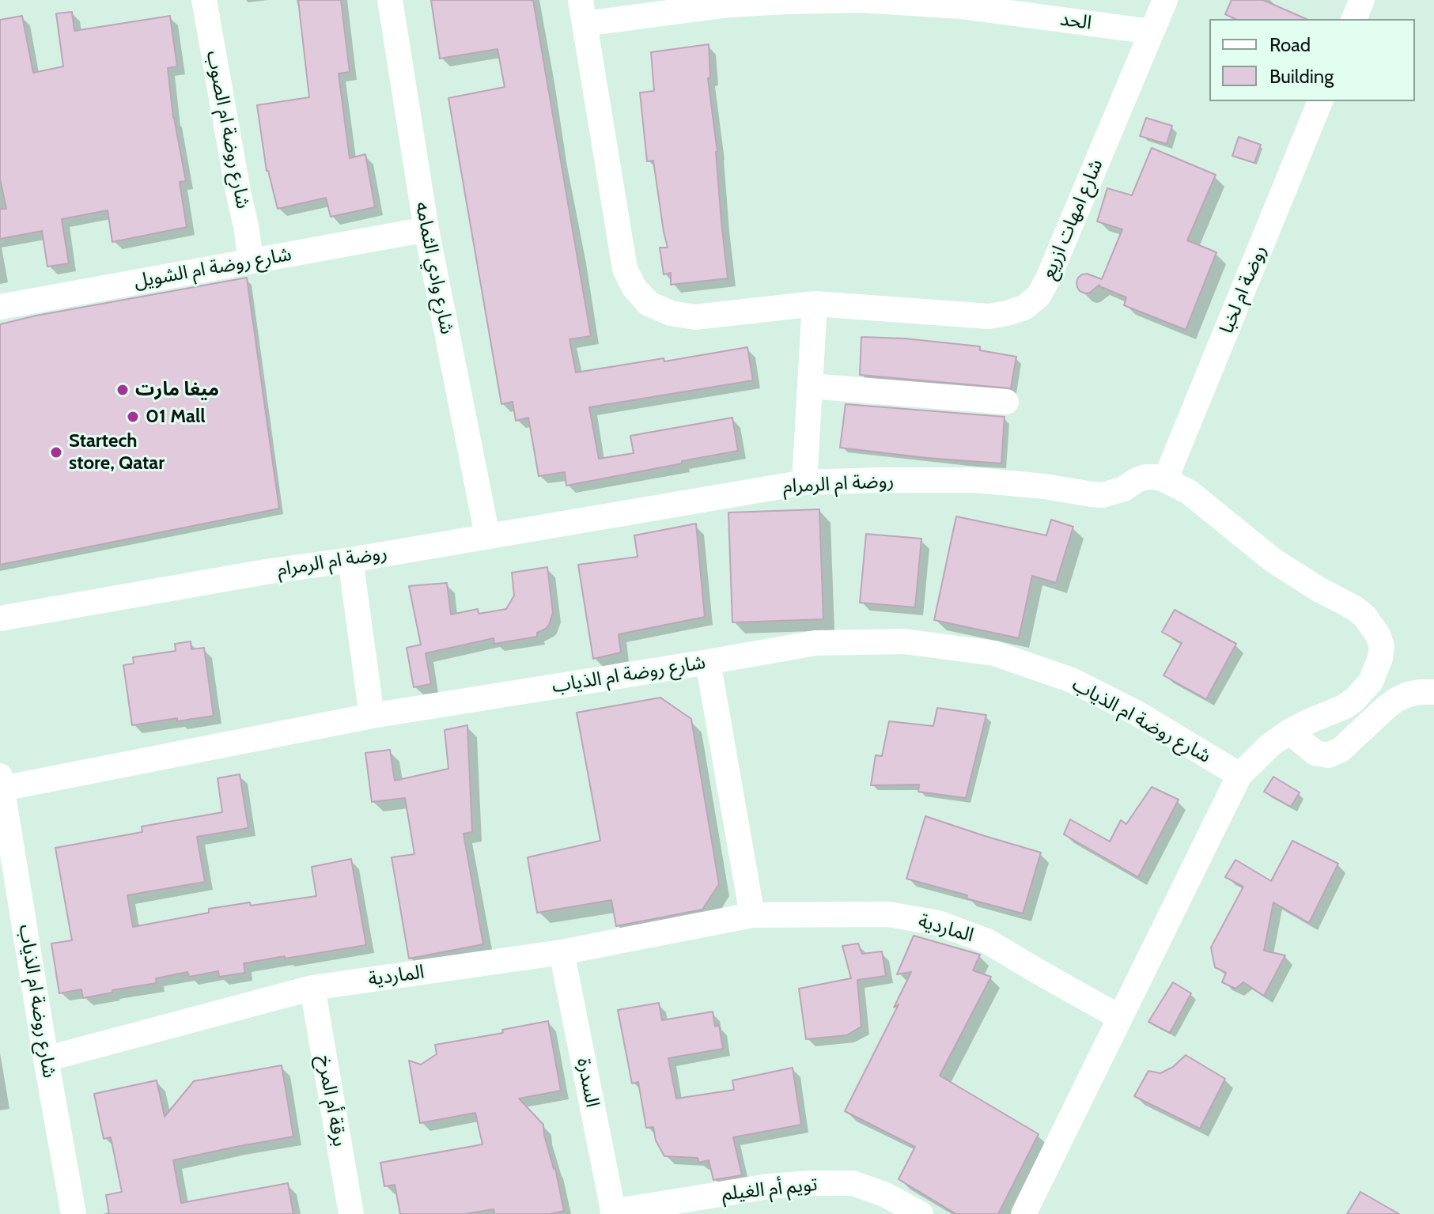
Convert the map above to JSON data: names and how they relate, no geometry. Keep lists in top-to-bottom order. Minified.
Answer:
{"streets":{"street":["الحد","شارع روضة ام الصوب","شارع امهات ازريع","شارع روضة ام الشويل","شارع وادي الثمامه","روضة ام لخبا","روضة ام الرمرام","شارع روضة ام الذياب","الماردية","السدرة","برقة أم المرخ","تويم أم الغيلم"]},"crossings":[["الحد","شارع امهات ازريع"],["شارع روضة ام الصوب","شارع روضة ام الشويل"],["شارع روضة ام الشويل","شارع وادي الثمامه"],["شارع وادي الثمامه","روضة ام الرمرام"],["روضة ام لخبا","روضة ام الرمرام"],["شارع روضة ام الذياب","الماردية"],["الماردية","السدرة"],["الماردية","برقة أم المرخ"],["السدرة","تويم أم الغيلم"]],"places":["ميغا مارت","01 Mall","Startech store, Qatar"],"legend":["Road","Building"]}
